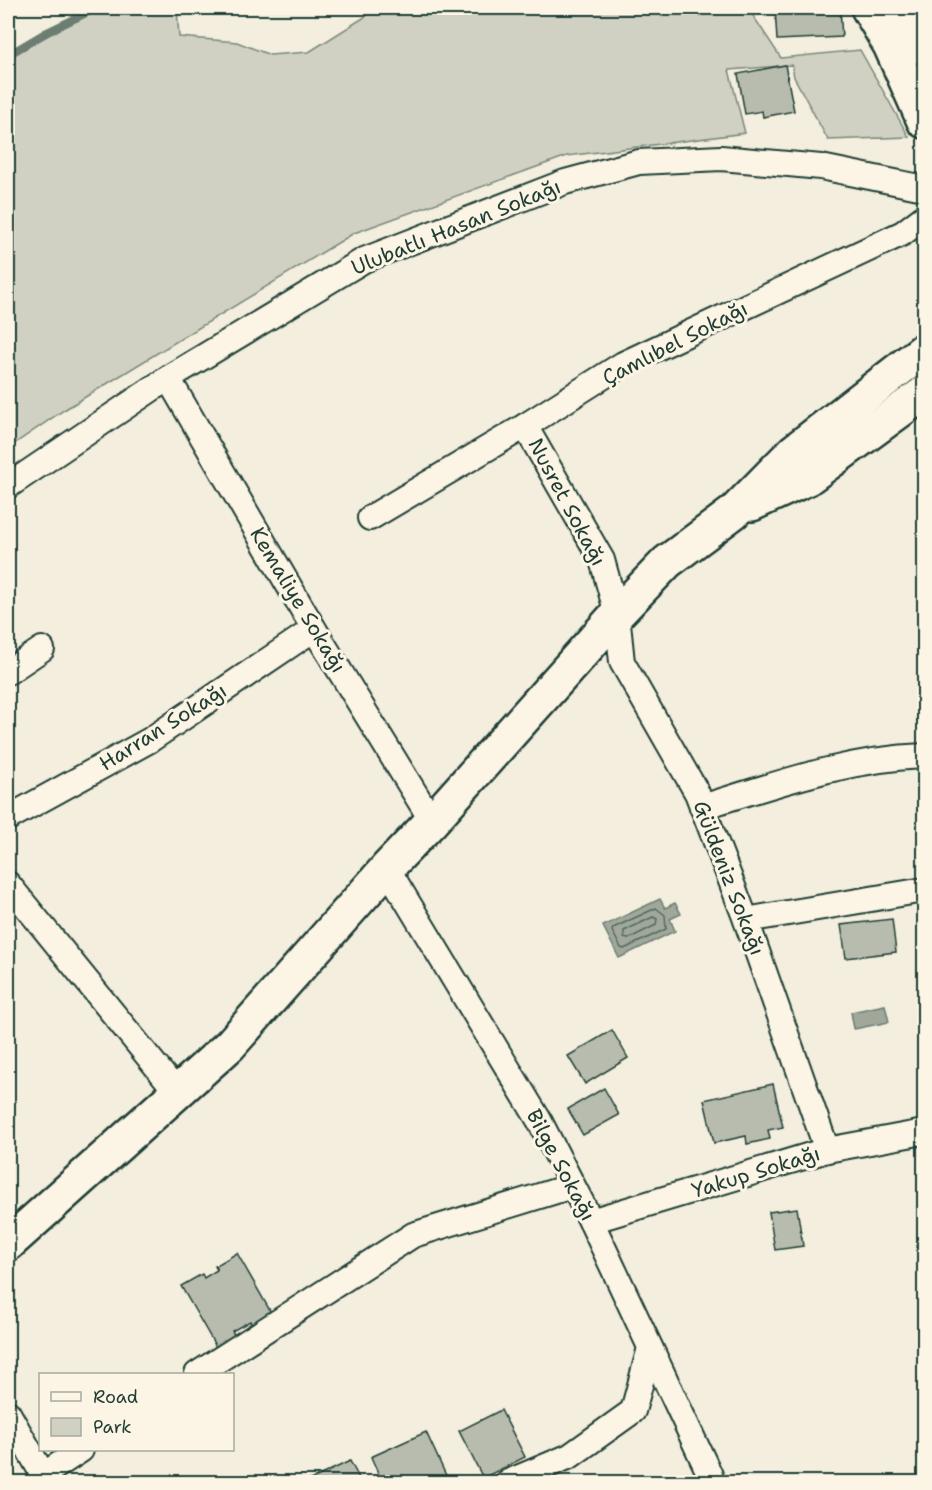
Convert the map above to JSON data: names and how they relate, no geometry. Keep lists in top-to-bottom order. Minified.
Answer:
{"streets":{"street":["Ulubatlı Hasan Sokağı","Çamlıbel Sokağı","Nusret Sokağı","Kemaliye Sokağı","Harran Sokağı","Güldeniz Sokağı","Bilge Sokağı","Yakup Sokağı"]},"crossings":[["Ulubatlı Hasan Sokağı","Kemaliye Sokağı"],["Çamlıbel Sokağı","Nusret Sokağı"],["Nusret Sokağı","Güldeniz Sokağı"],["Kemaliye Sokağı","Harran Sokağı"],["Güldeniz Sokağı","Yakup Sokağı"],["Bilge Sokağı","Yakup Sokağı"]],"legend":["Road","Park"]}
